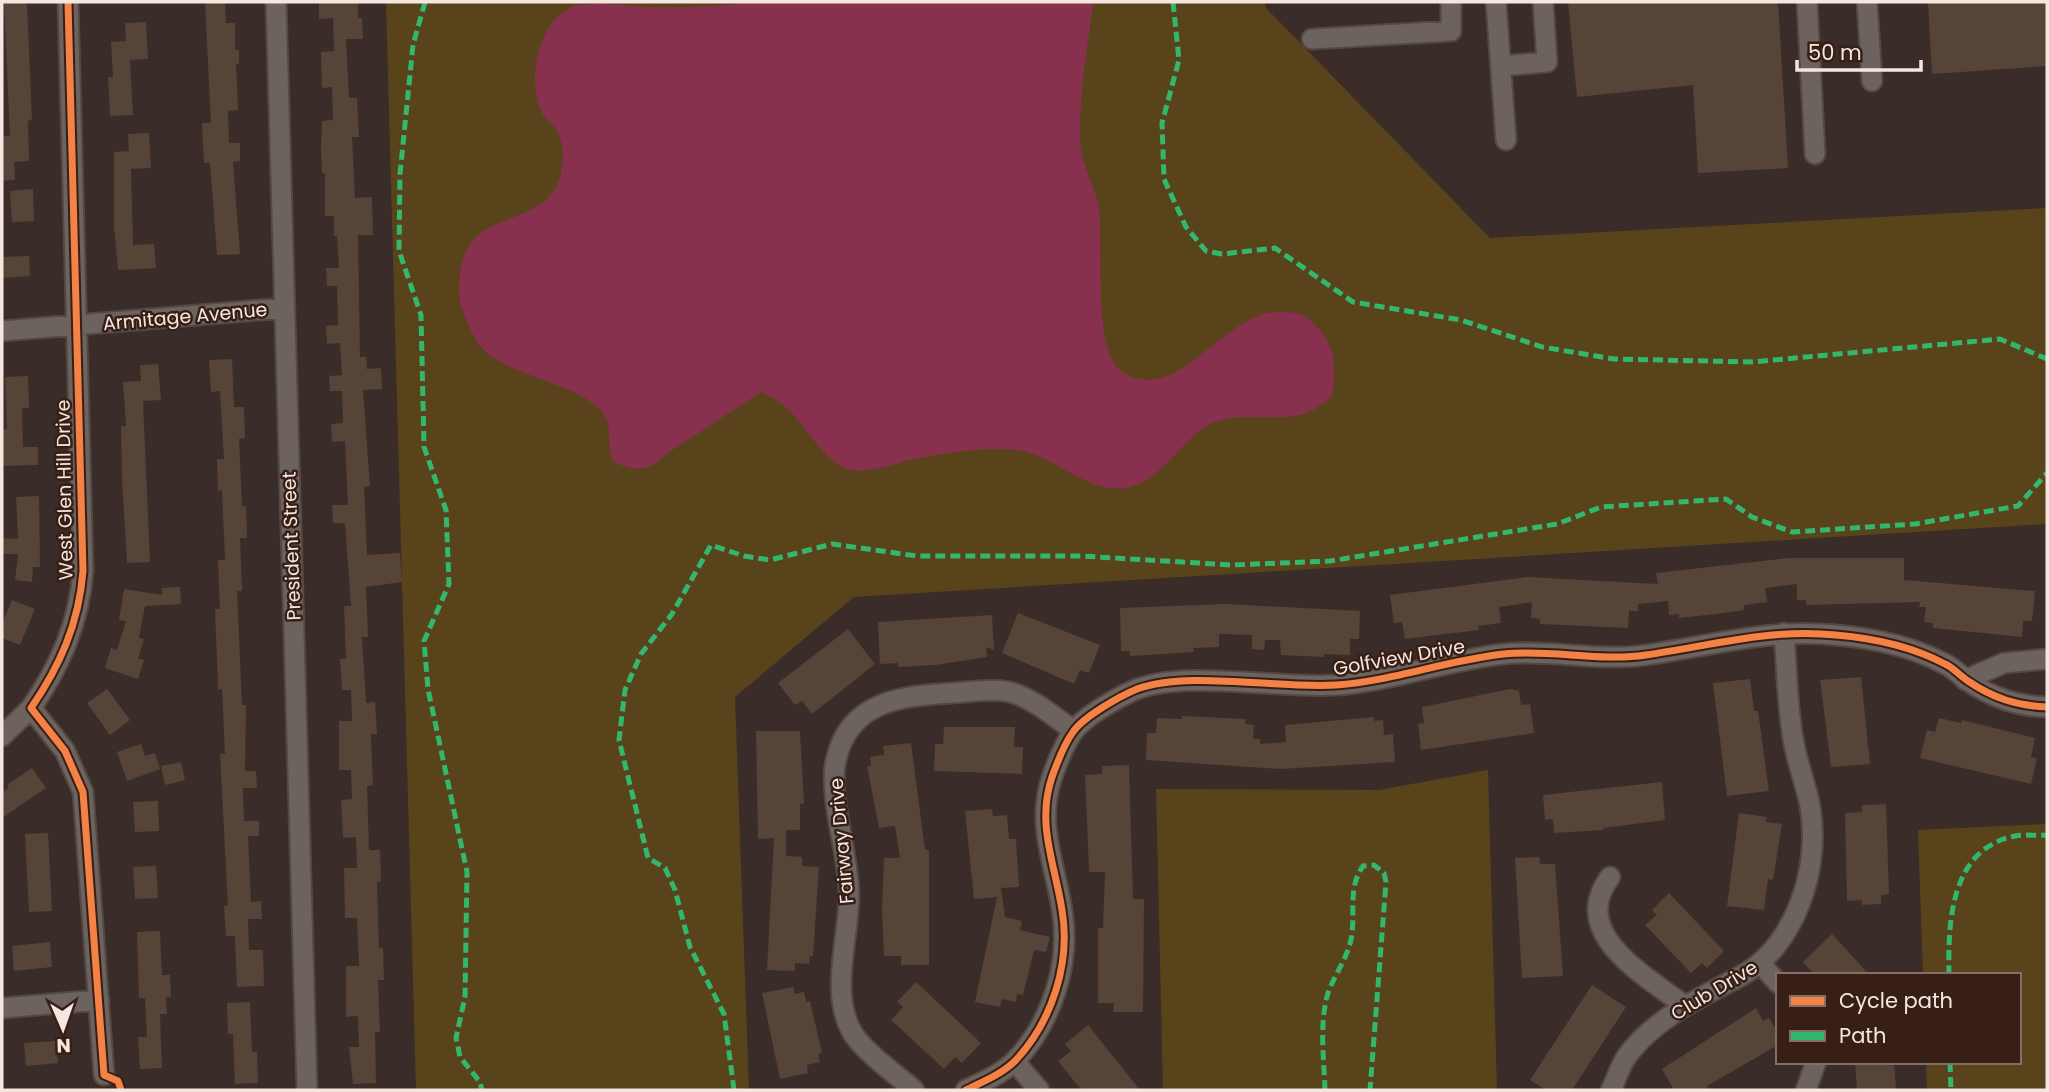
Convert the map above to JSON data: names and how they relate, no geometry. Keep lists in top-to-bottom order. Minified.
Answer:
{"streets":{"street":["Armitage Avenue","West Glen Hill Drive","President Street","Golfview Drive","Fairway Drive","Club Drive"]},"crossings":[["Armitage Avenue","West Glen Hill Drive"],["Armitage Avenue","President Street"],["Golfview Drive","Fairway Drive"],["Golfview Drive","Club Drive"]],"legend":["Cycle path","Path"],"scale_bar":"50 m","north":"bottom"}
